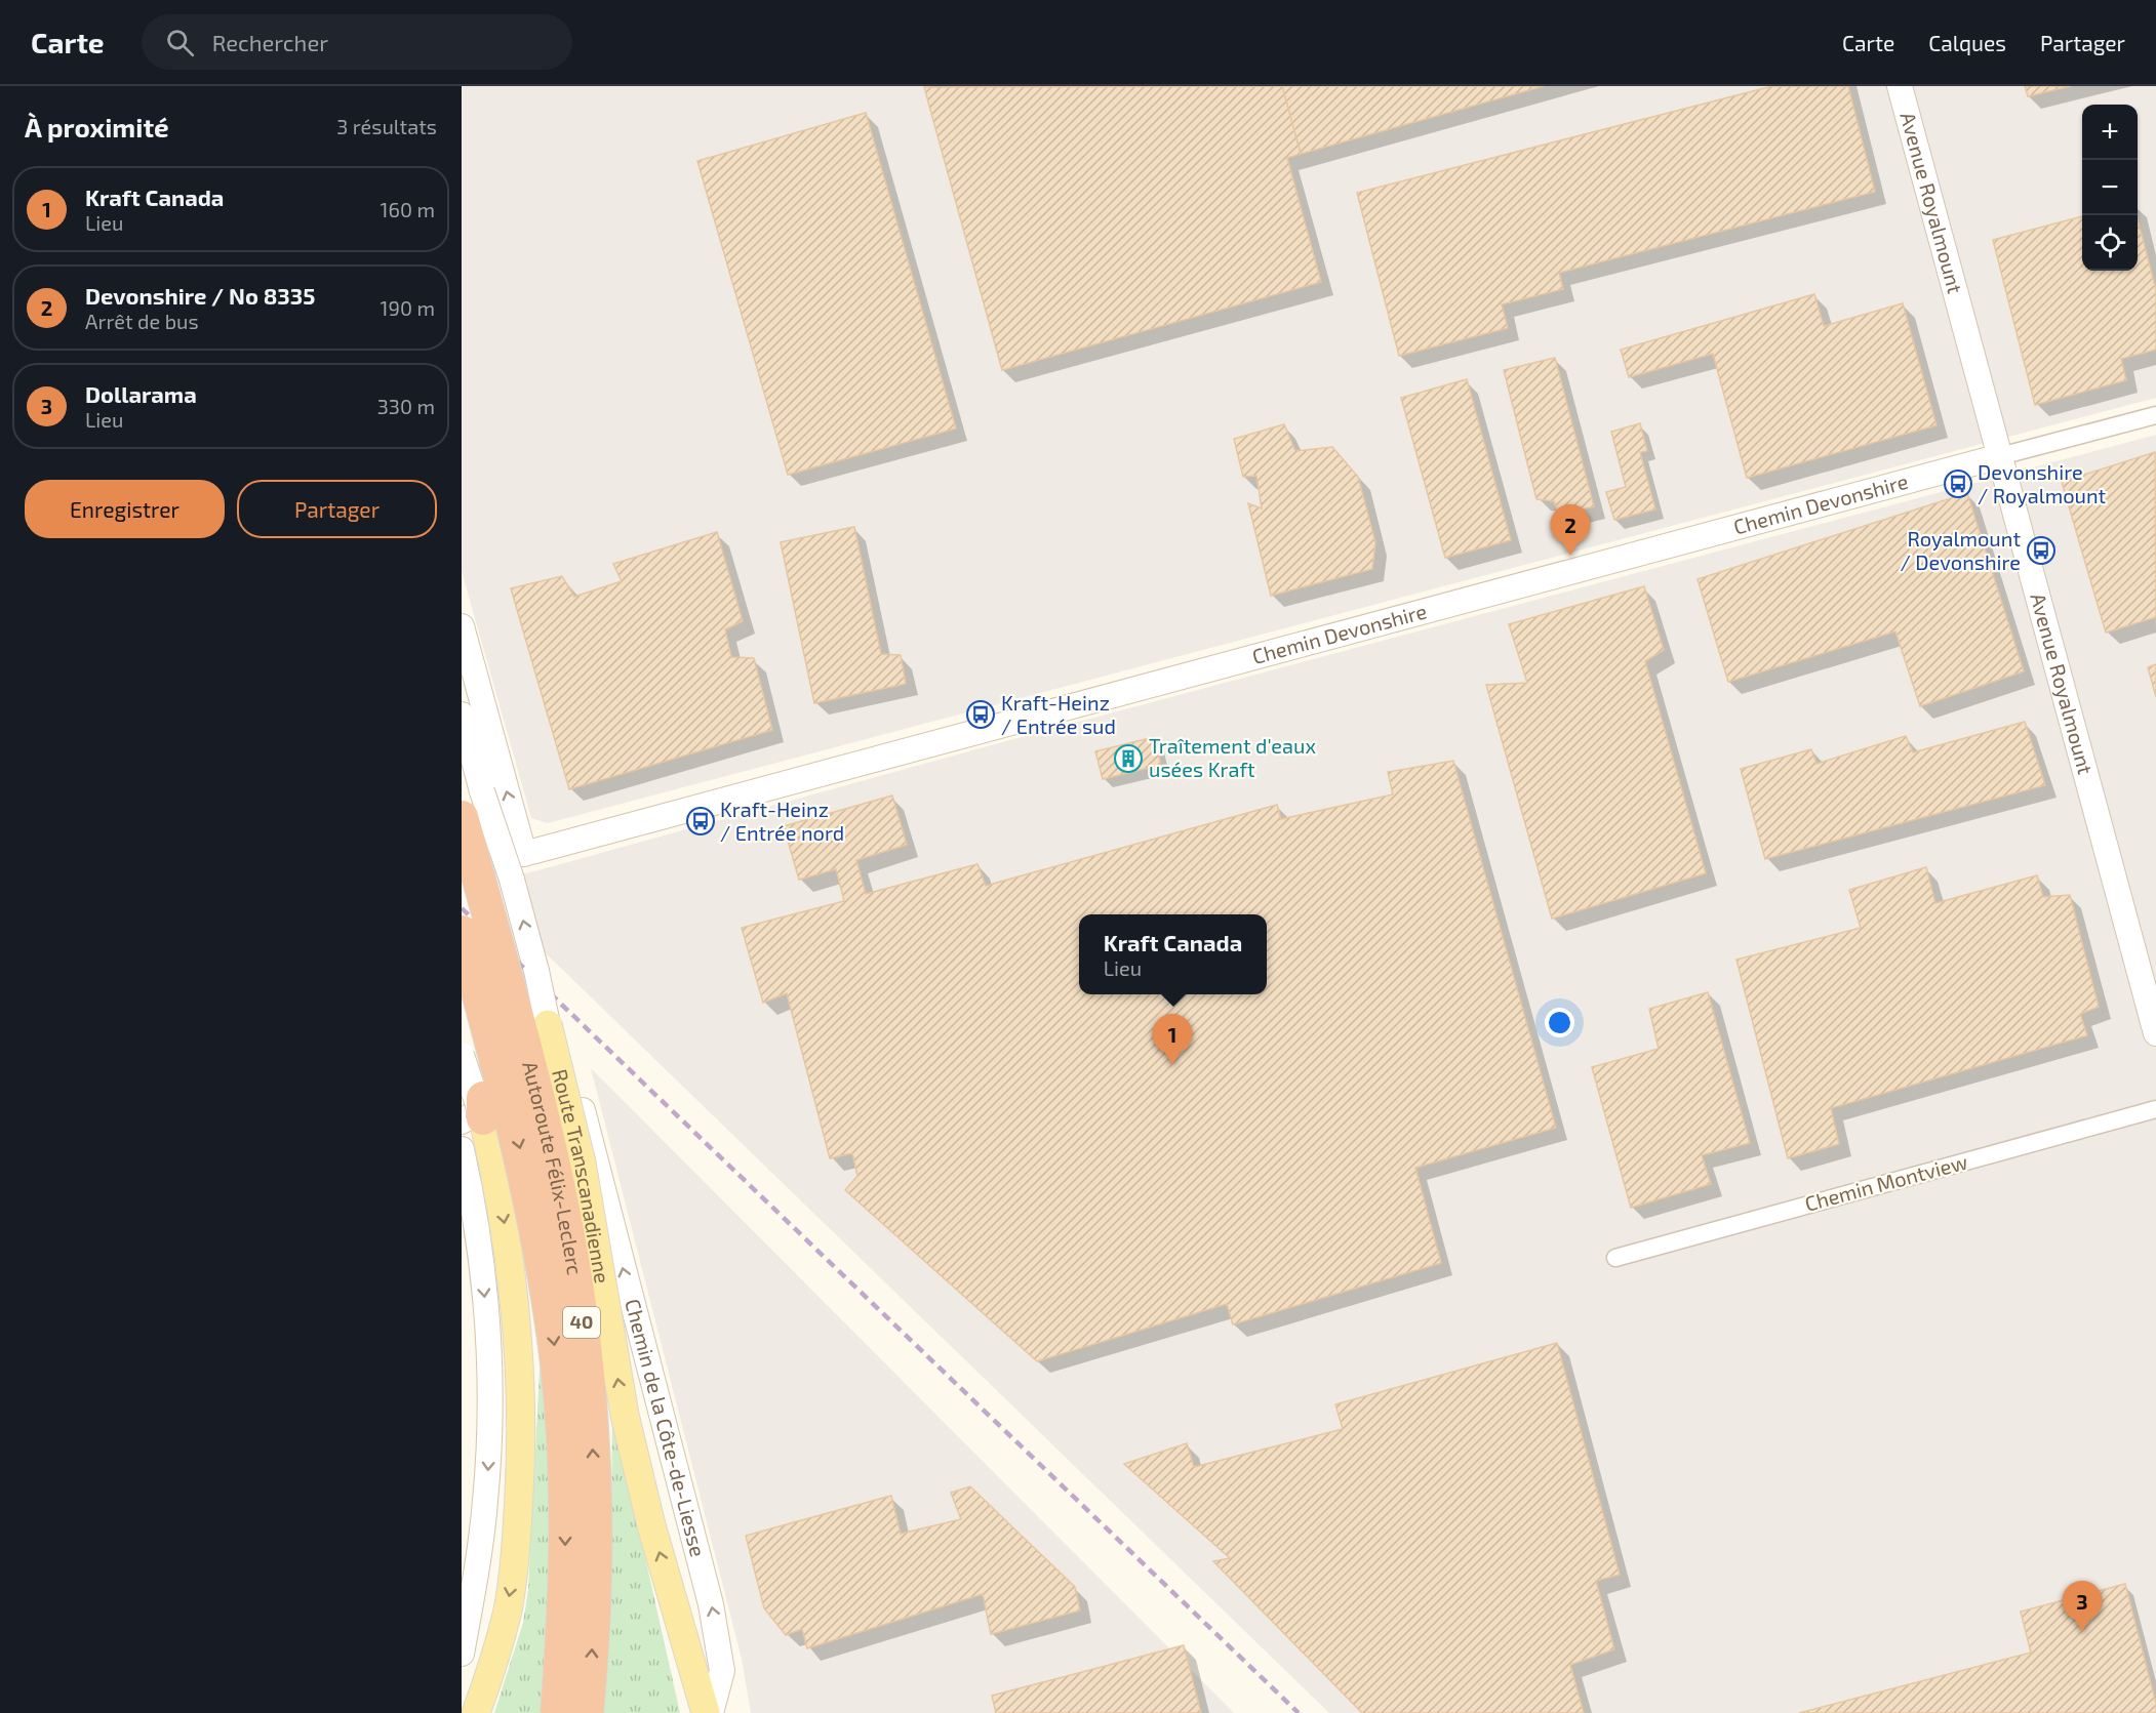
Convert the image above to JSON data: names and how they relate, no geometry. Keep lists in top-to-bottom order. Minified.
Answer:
{"streets":{"highway":["Autoroute Félix-Leclerc","40"],"main road":["Route Transcanadienne"],"street":["Avenue Royalmount","Chemin Devonshire","Chemin Montview","Chemin de la Côte-de-Liesse"]},"crossings":[["Avenue Royalmount","Chemin Devonshire"]],"places":{"bus stop":["Devonshire / Royalmount","Royalmount / Devonshire","Kraft-Heinz / Entrée sud","Kraft-Heinz / Entrée nord"],"building":["Traîtement d'eaux usées Kraft"]},"page":{"header":"Carte","search":"Rechercher","nav":["Carte","Calques","Partager"],"heading":["À proximité","3 résultats"],"map_buttons":["+","−"],"list":[{"mark":"1","name":"Kraft Canada","note":"Lieu","value":"160 m"},{"mark":"2","name":"Devonshire / No 8335","note":"Arrêt de bus","value":"190 m"},{"mark":"3","name":"Dollarama","note":"Lieu","value":"330 m"}],"buttons":["Enregistrer","Partager"],"pins":["2","1","3"],"popup":["Kraft Canada","Lieu"]}}
